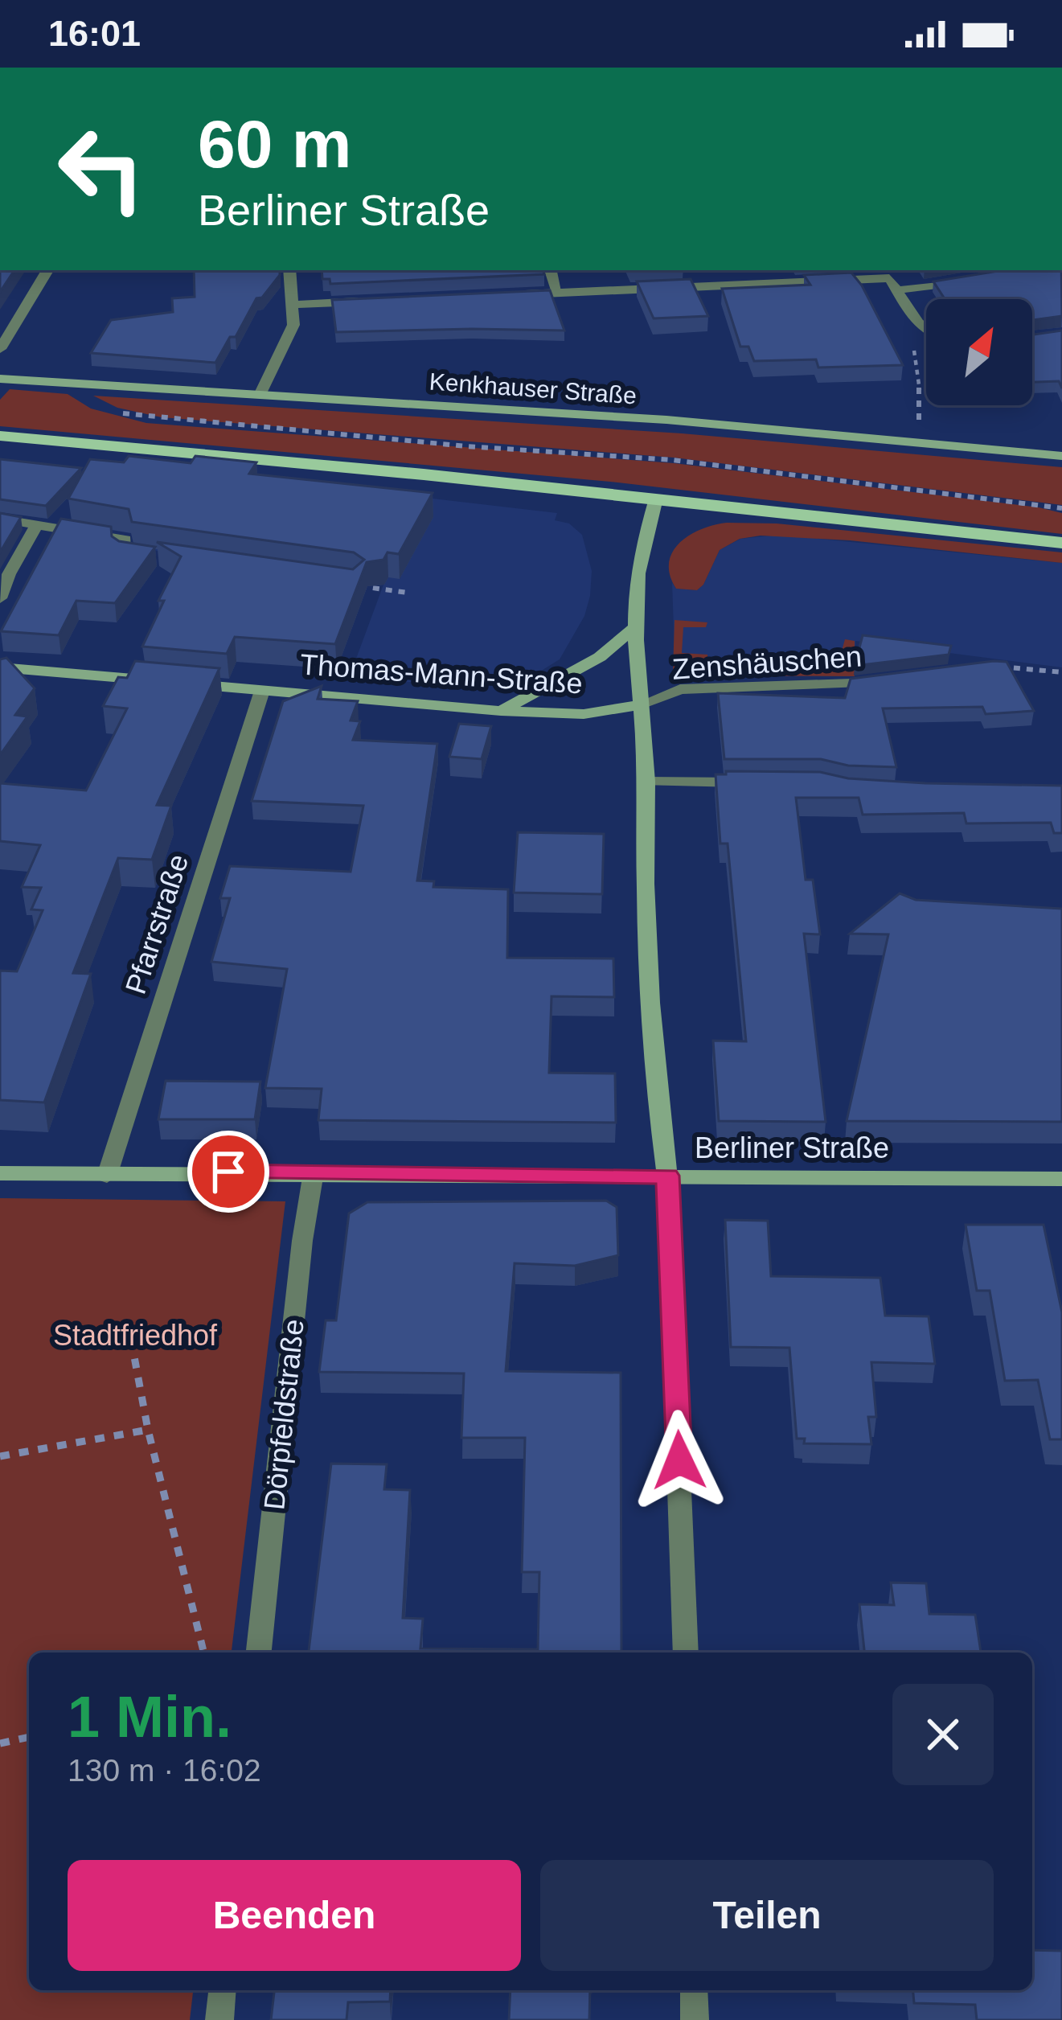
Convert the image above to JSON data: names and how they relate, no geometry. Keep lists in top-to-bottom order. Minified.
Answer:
{"streets":{"street":["Kenkhauser Straße","Zenshäuschen","Thomas-Mann-Straße","Pfarrstraße","Berliner Straße","Dörpfeldstraße"]},"crossings":[["Zenshäuschen","Thomas-Mann-Straße"],["Thomas-Mann-Straße","Pfarrstraße"],["Pfarrstraße","Berliner Straße"],["Berliner Straße","Dörpfeldstraße"]],"parks":["Stadtfriedhof"],"north":"top right","page":{"status":"16:01","turn":["60 m","Berliner Straße"],"heading":["1 Min.","130 m · 16:02"],"buttons":["Beenden","Teilen"]}}
